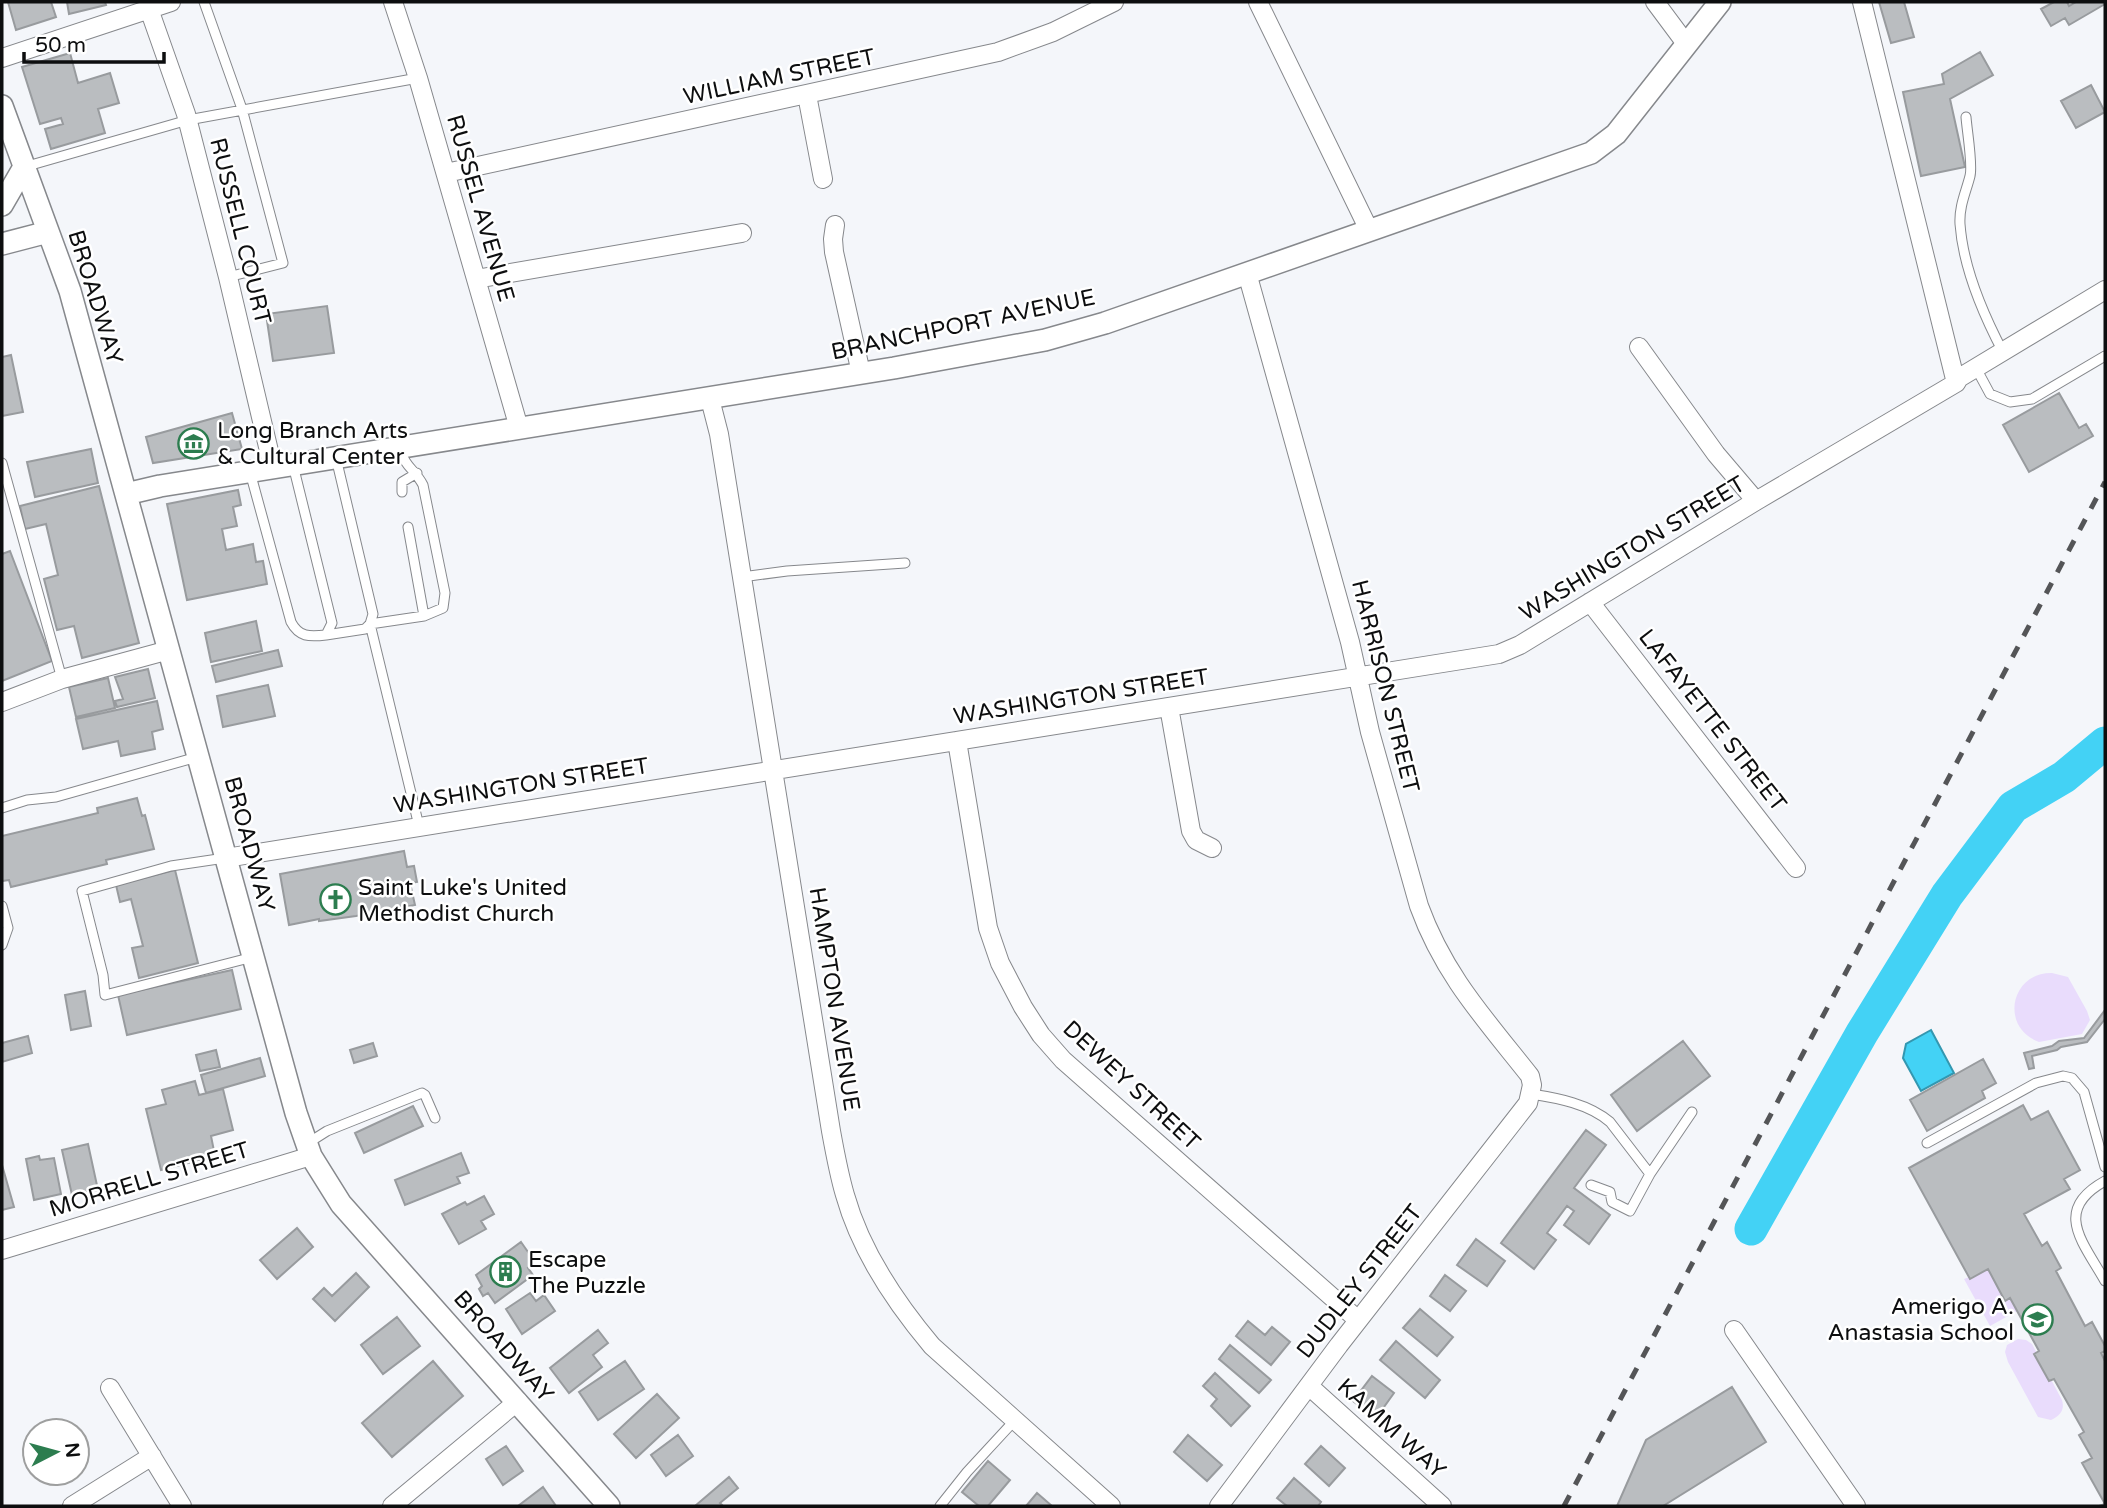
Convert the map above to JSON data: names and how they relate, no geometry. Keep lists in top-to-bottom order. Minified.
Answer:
{"streets":{"street":["WILLIAM STREET","RUSSEL AVENUE","RUSSELL COURT","BROADWAY","BRANCHPORT AVENUE","WASHINGTON STREET","HARRISON STREET","LAFAYETTE STREET","HAMPTON AVENUE","DEWEY STREET","MORRELL STREET","DUDLEY STREET","KAMM WAY"]},"crossings":[["WILLIAM STREET","RUSSEL AVENUE"],["RUSSEL AVENUE","BRANCHPORT AVENUE"],["RUSSELL COURT","BRANCHPORT AVENUE"],["BROADWAY","BRANCHPORT AVENUE"],["BROADWAY","WASHINGTON STREET"],["BROADWAY","MORRELL STREET"],["BRANCHPORT AVENUE","HARRISON STREET"],["BRANCHPORT AVENUE","HAMPTON AVENUE"],["WASHINGTON STREET","HARRISON STREET"],["WASHINGTON STREET","LAFAYETTE STREET"],["WASHINGTON STREET","HAMPTON AVENUE"],["WASHINGTON STREET","DEWEY STREET"],["HARRISON STREET","DUDLEY STREET"],["DEWEY STREET","DUDLEY STREET"],["DUDLEY STREET","KAMM WAY"]],"places":{"museum":["Long Branch Arts & Cultural Center"],"church":["Saint Luke's United Methodist Church"],"building":["Escape The Puzzle"],"school or university":["Amerigo A. Anastasia School"]},"scale_bar":"50 m","north":"right"}
